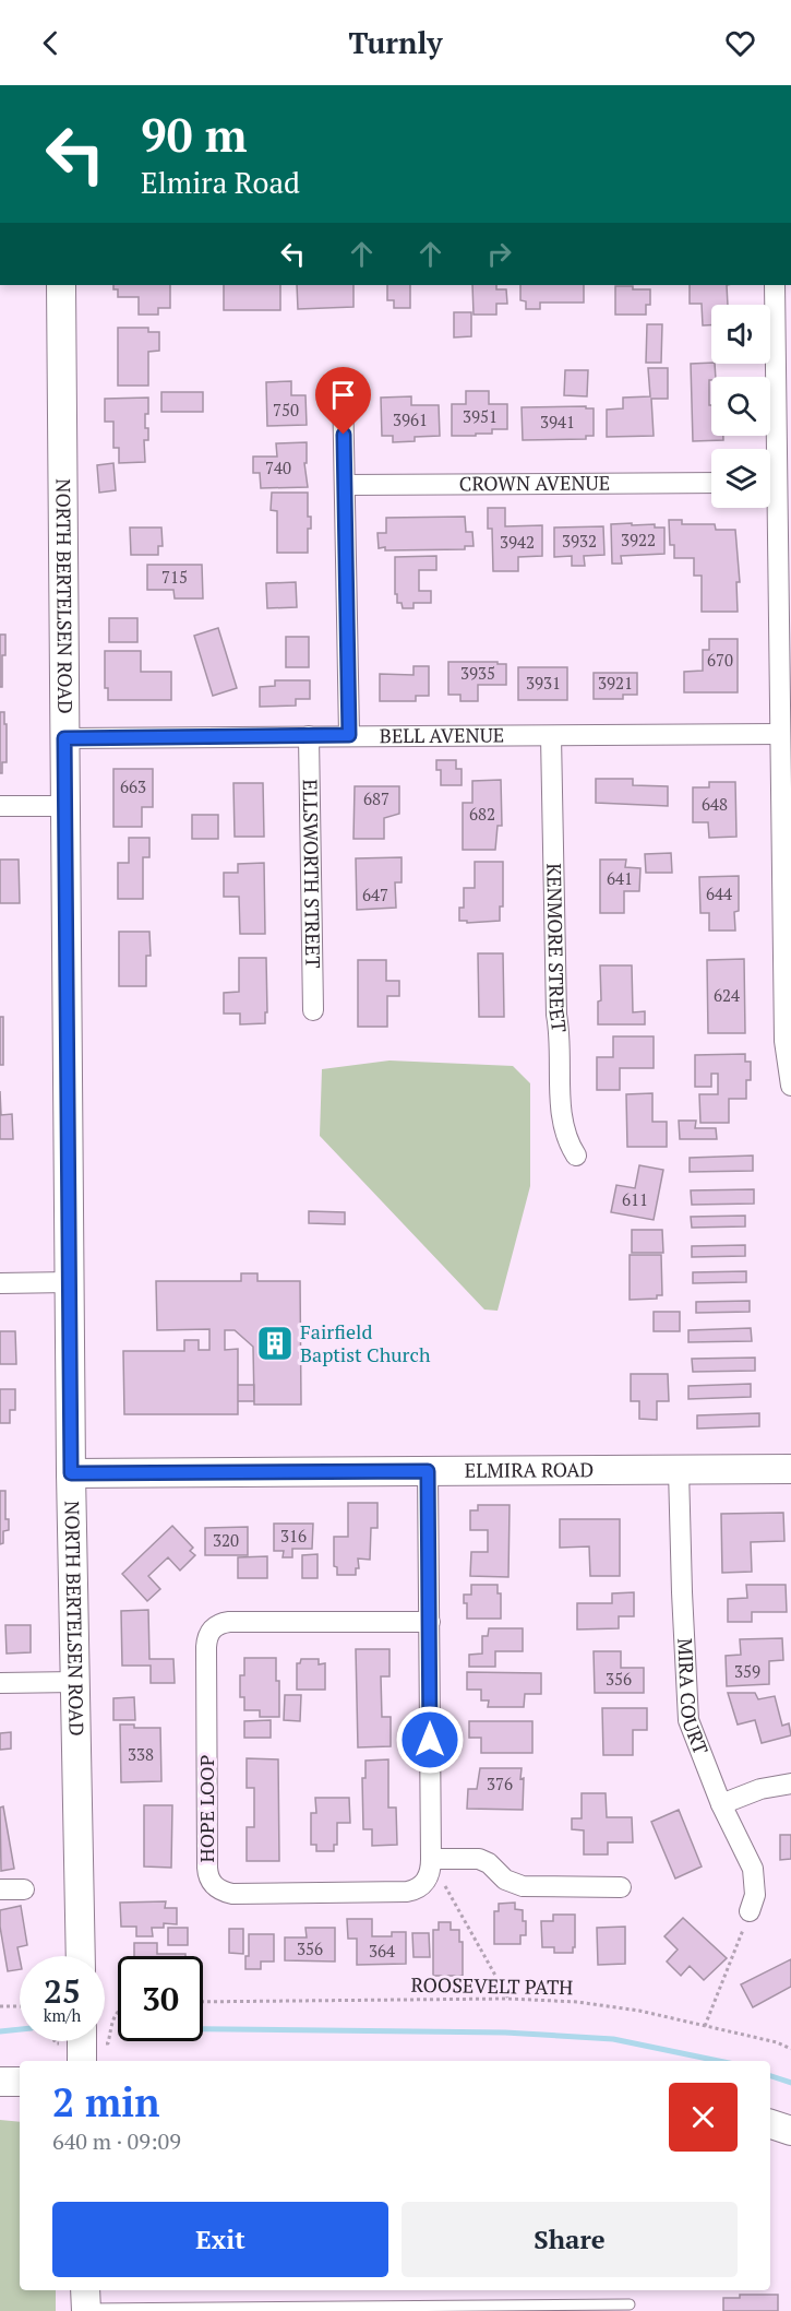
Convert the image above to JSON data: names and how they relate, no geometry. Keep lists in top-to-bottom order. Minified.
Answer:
{"streets":{"street":["CROWN AVENUE","NORTH BERTELSEN ROAD","BELL AVENUE","ELLSWORTH STREET","KENMORE STREET","ELMIRA ROAD","MIRA COURT","HOPE LOOP"],"path":["ROOSEVELT PATH"]},"crossings":[["NORTH BERTELSEN ROAD","BELL AVENUE"],["NORTH BERTELSEN ROAD","ELMIRA ROAD"],["BELL AVENUE","ELLSWORTH STREET"],["BELL AVENUE","KENMORE STREET"],["ELMIRA ROAD","MIRA COURT"]],"places":{"building":["Fairfield Baptist Church"]},"house_numbers":["750","3951","3961","3941","740","3922","3932","3942","715","670","3935","3931","3921","663","687","648","682","641","644","647","624","611","316","320","359","356","338","376","356","364"],"page":{"header":"Turnly","turn":["90 m","Elmira Road"],"speed":"25 km/h","limit":"30","heading":["2 min","640 m · 09:09"],"buttons":["Exit","Share"]}}
